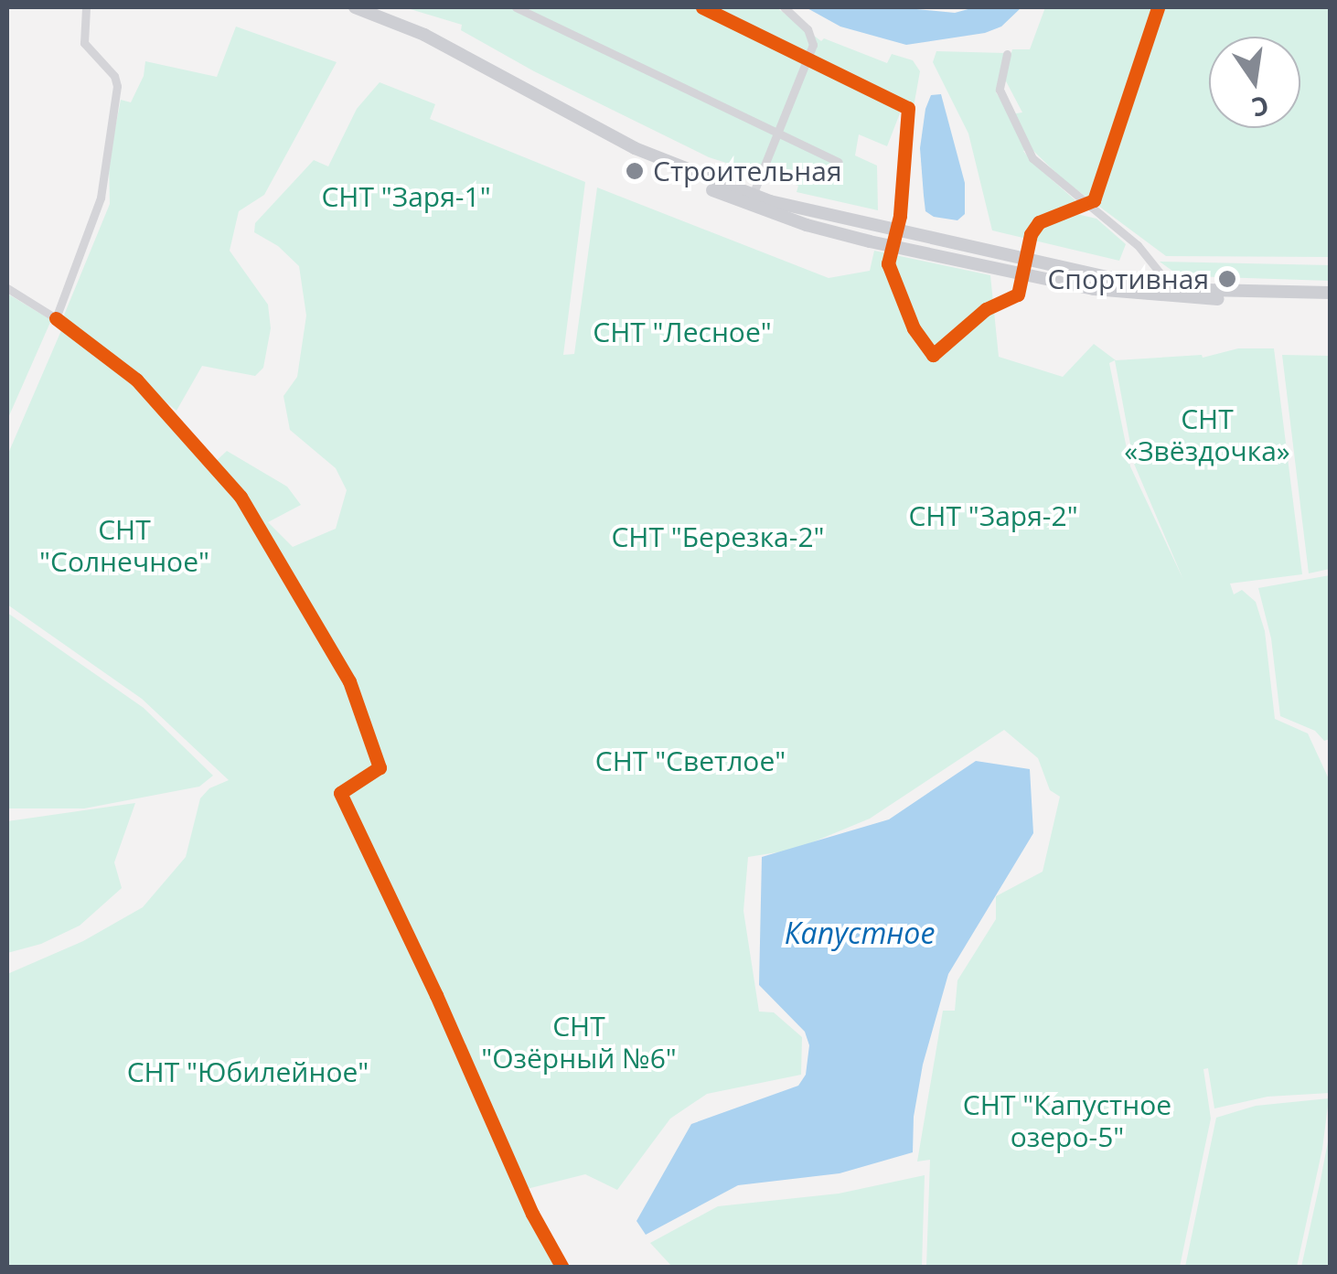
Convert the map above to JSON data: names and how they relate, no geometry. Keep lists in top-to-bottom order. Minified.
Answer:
{"water":["Капустное"],"parks":["СНТ \"Заря-1\"","СНТ \"Лесное\"","СНТ «Звёздочка»","СНТ \"Заря-2\"","СНТ \"Солнечное\"","СНТ \"Березка-2\"","СНТ \"Светлое\"","СНТ \"Озёрный №6\"","СНТ \"Юбилейное\"","СНТ \"Капустное озеро-5\""],"places":["Строительная","Спортивная"],"north":"bottom"}
